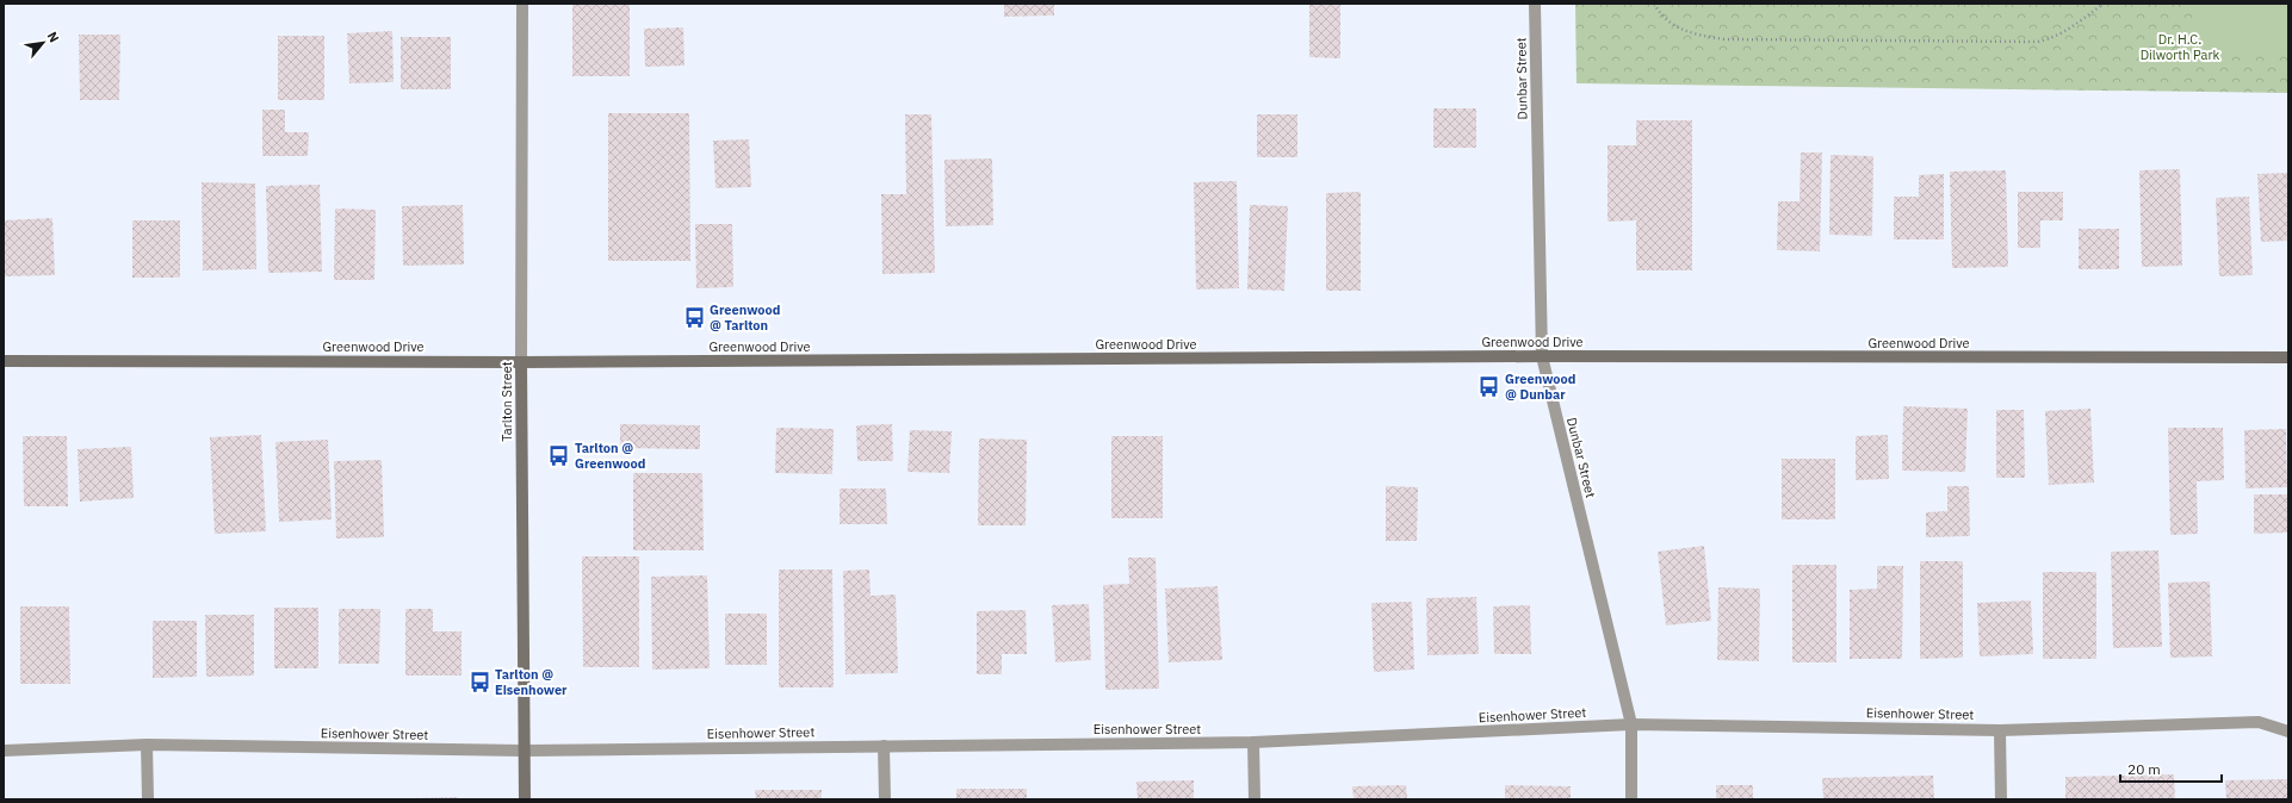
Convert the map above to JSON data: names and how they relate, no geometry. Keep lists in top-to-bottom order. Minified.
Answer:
{"streets":{"main road":["Greenwood Drive","Tarlton Street"],"street":["Dunbar Street","Eisenhower Street"]},"crossings":[["Dunbar Street","Greenwood Drive"],["Dunbar Street","Eisenhower Street"],["Greenwood Drive","Tarlton Street"],["Tarlton Street","Eisenhower Street"]],"parks":["Dr. H.C. Dilworth Park"],"places":{"bus stop":["Greenwood @ Tarlton","Greenwood @ Dunbar","Tarlton @ Greenwood","Tarlton @ Eisenhower"]},"scale_bar":"20 m","north":"top right"}
